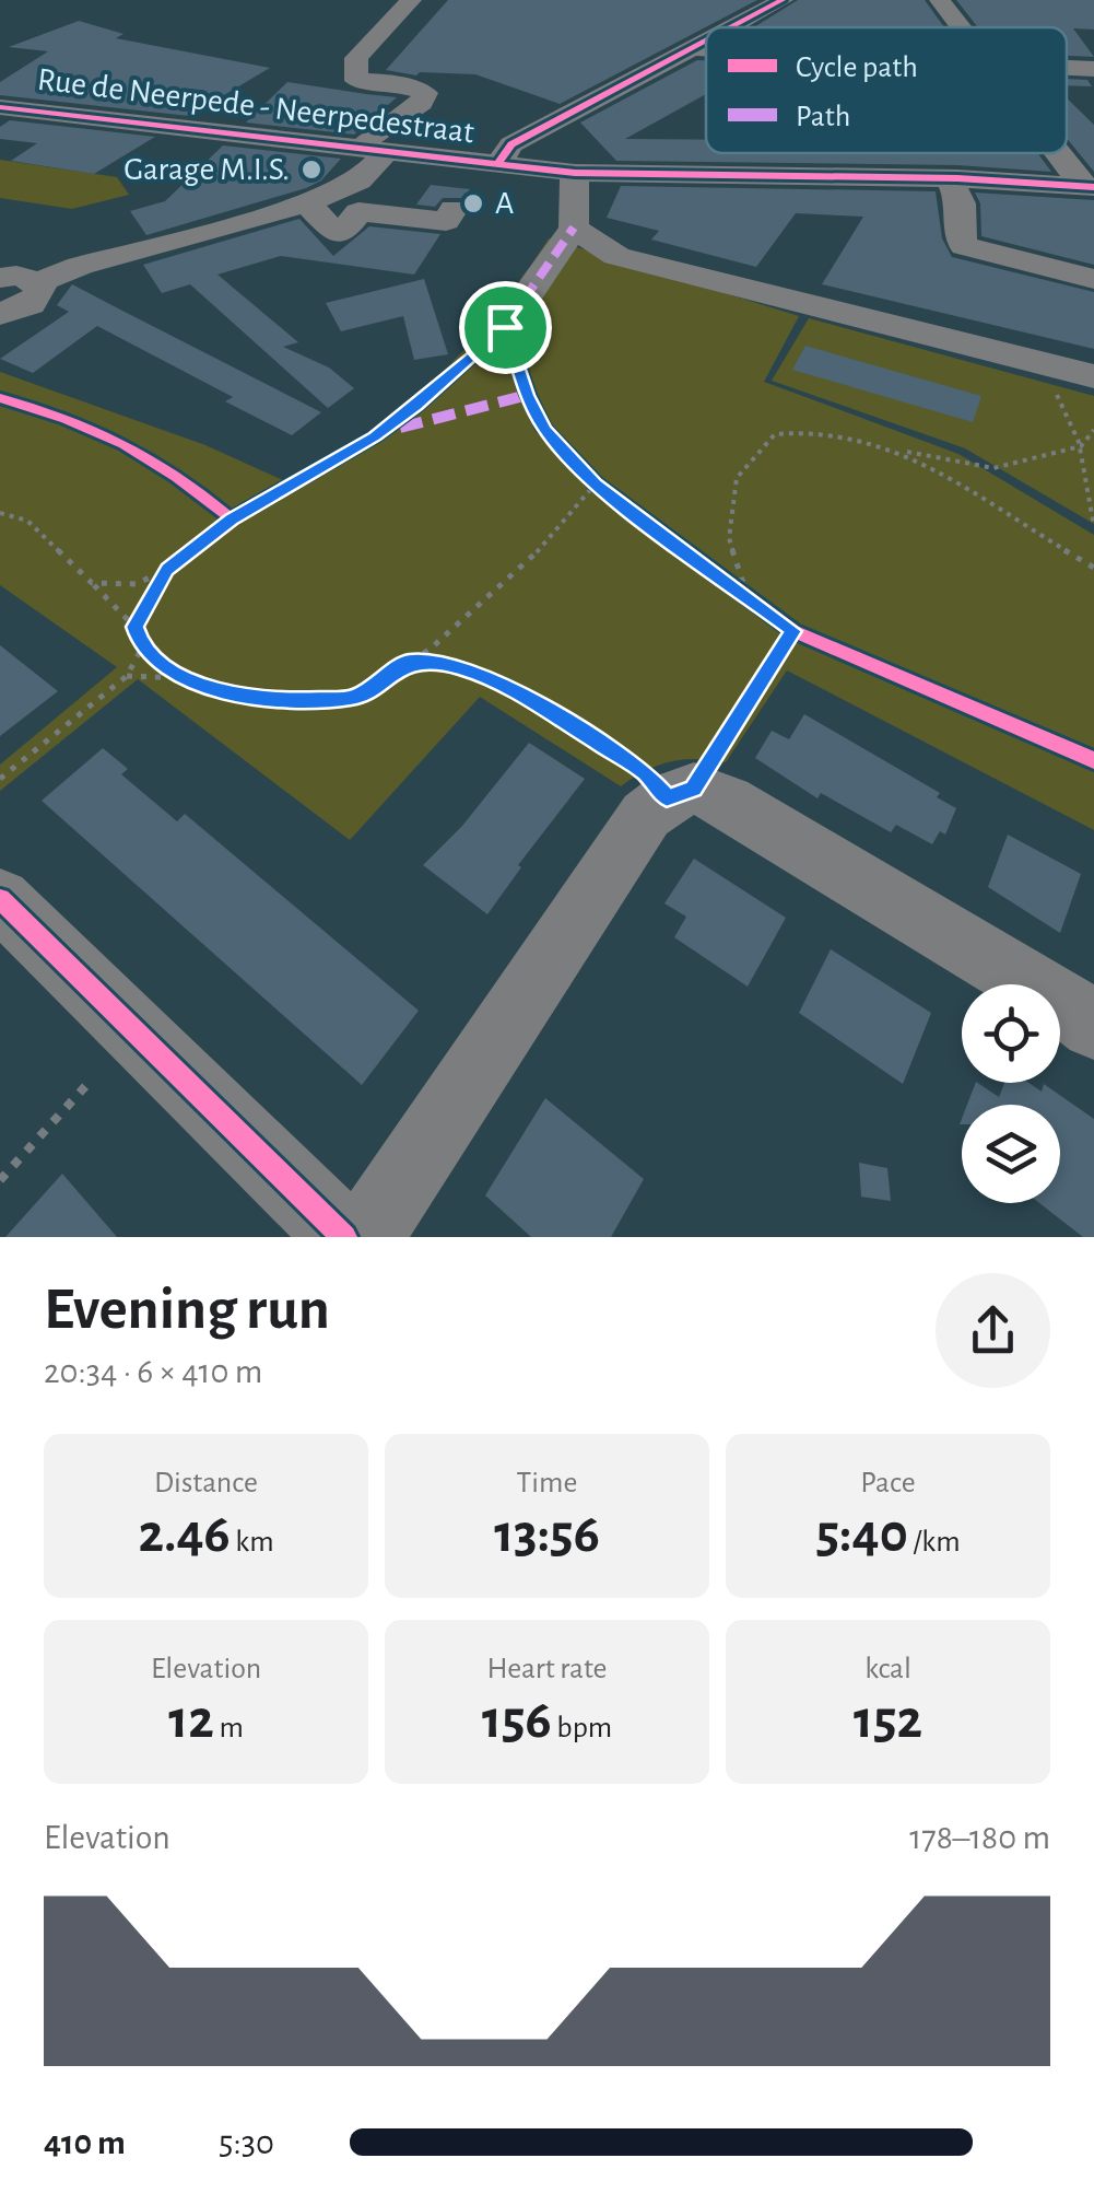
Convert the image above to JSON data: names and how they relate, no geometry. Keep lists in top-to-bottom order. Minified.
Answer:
{"streets":{"street":["Rue de Neerpede - Neerpedestraat"]},"places":["Garage M.I.S.","A"],"legend":["Cycle path","Path"],"page":{"heading":["Evening run","20:34 · 6 × 410 m"],"stats":[["Distance","2.46 km"],["Time","13:56"],["Pace","5:40 /km"],["Elevation","12 m"],["Heart rate","156 bpm"],["kcal","152"]],"chart":["Elevation","178–180 m"],"list":[{"name":"410 m","note":"5:30"}]}}
